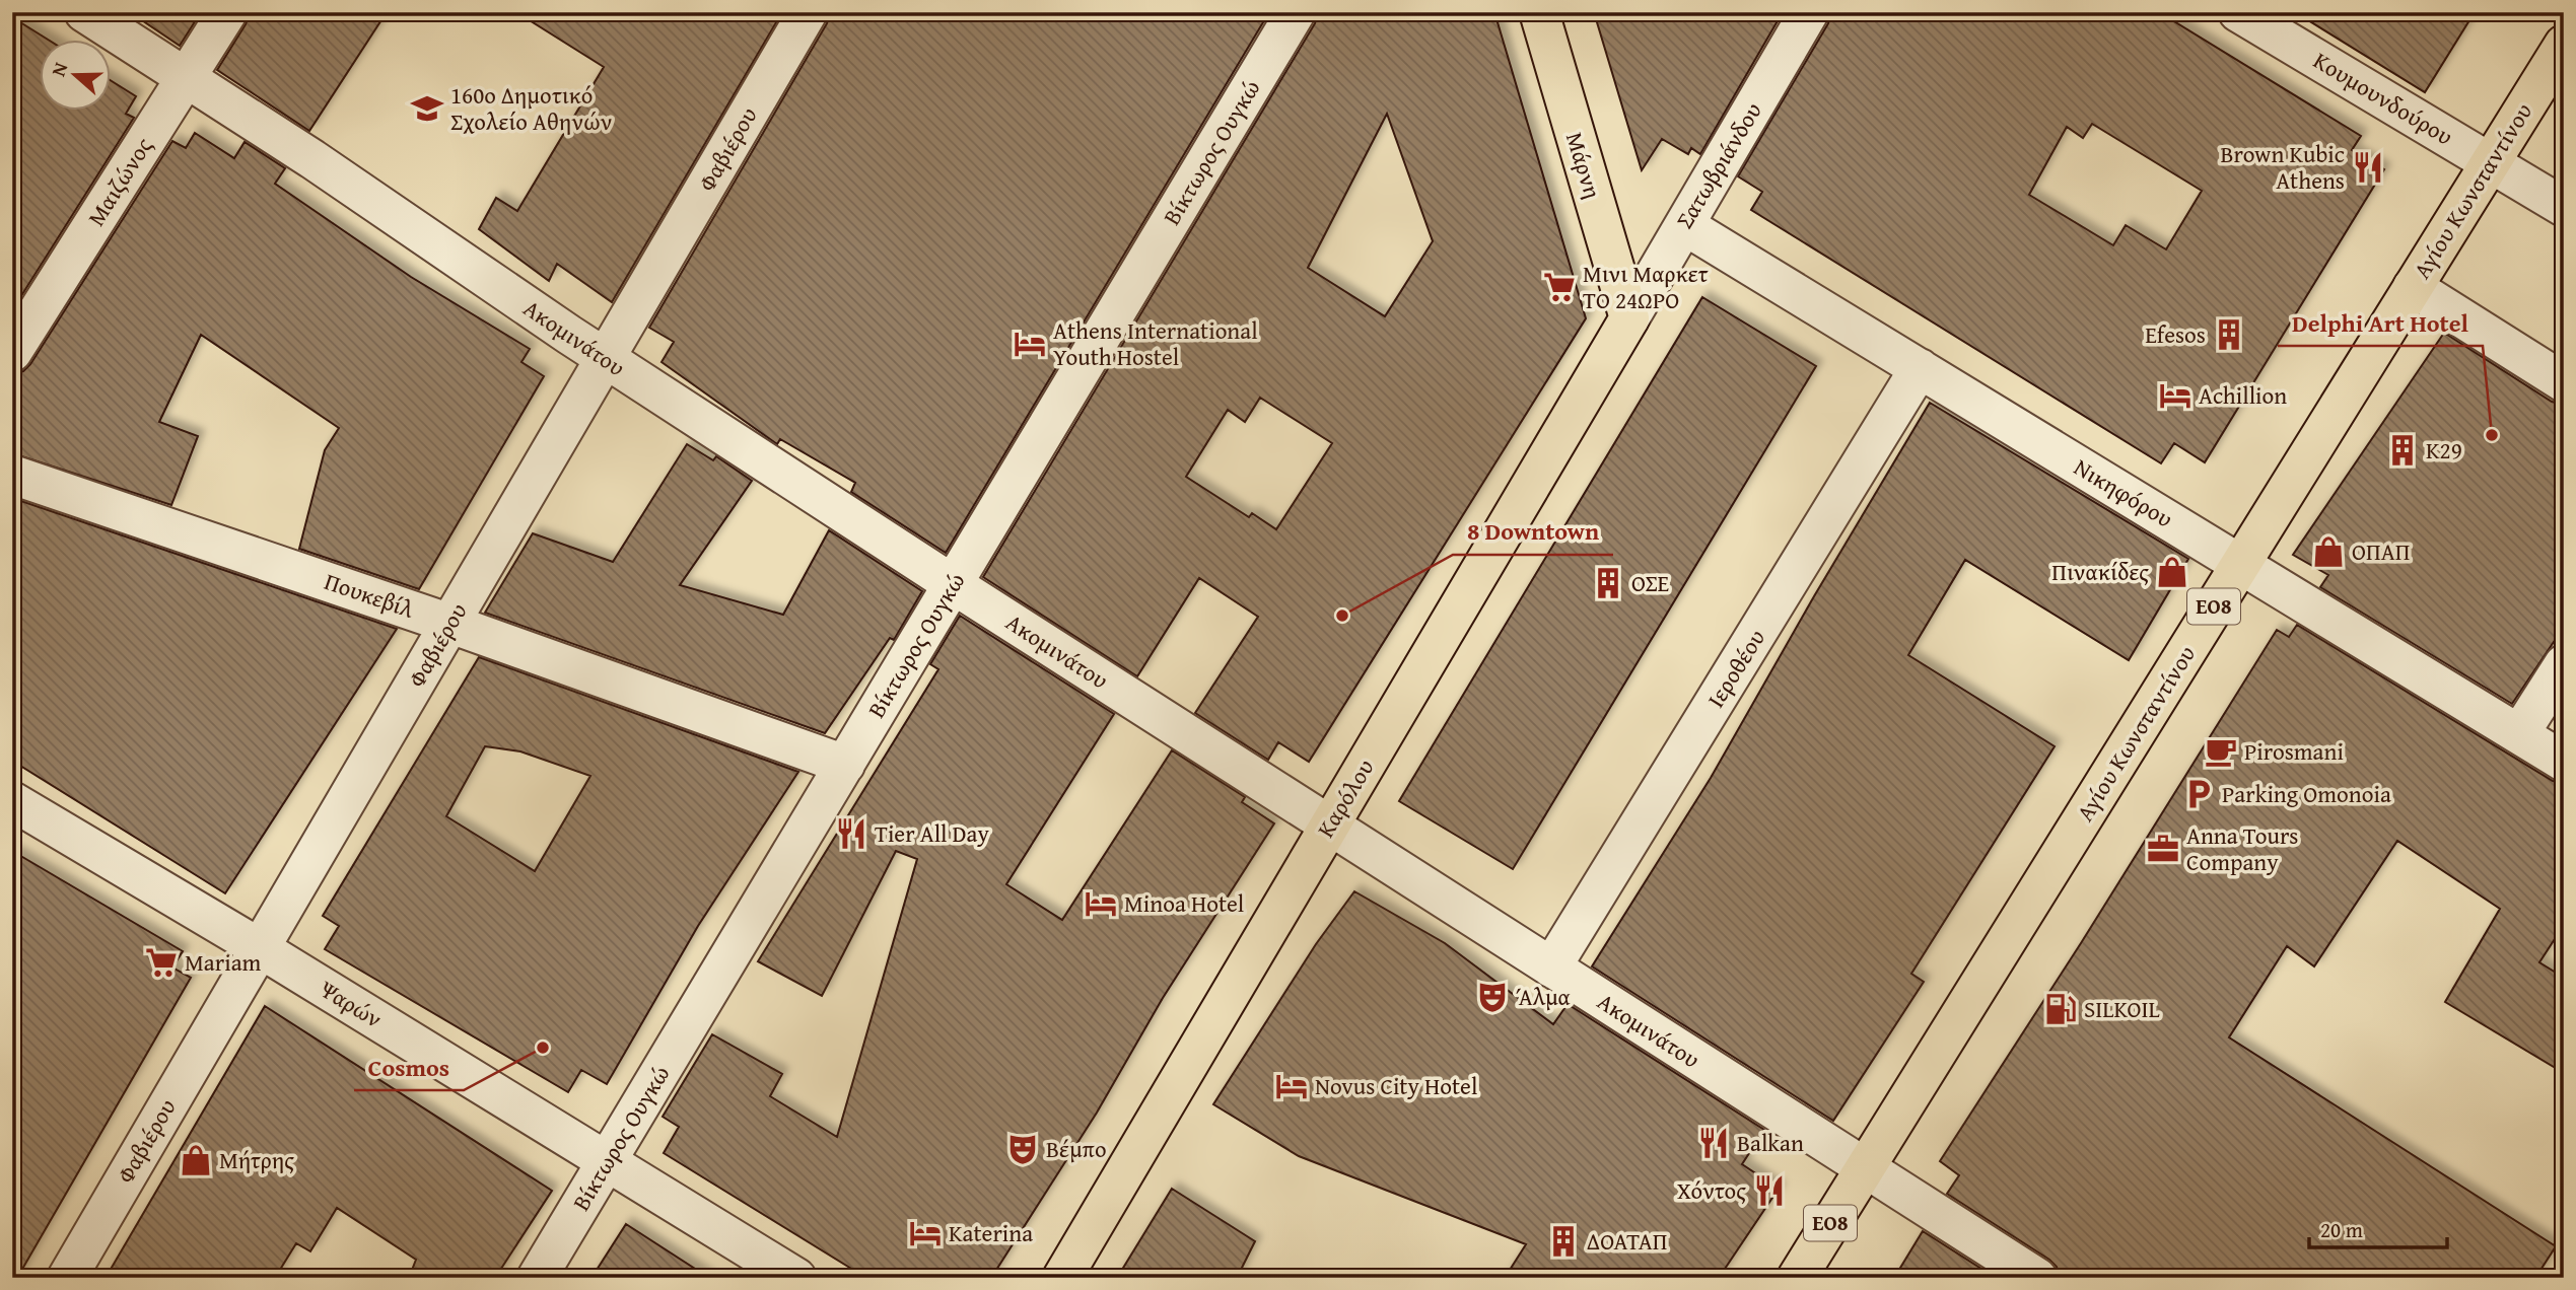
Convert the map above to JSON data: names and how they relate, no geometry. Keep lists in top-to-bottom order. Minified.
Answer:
{"streets":{"main road":["Μάρνη","Αγίου Κωνσταντίνου","ΕΟ8","Καρόλου"],"street":["Κουμουνδούρου","Φαβιέρου","Βίκτωρος Ουγκώ","Σατωβριάνδου","Μαιζώνος","Ακομινάτου","Νικηφόρου","Πουκεβίλ","Ιεροθέου","Ψαρών"]},"crossings":[["Κουμουνδούρου","Αγίου Κωνσταντίνου"],["Φαβιέρου","Ακομινάτου"],["Φαβιέρου","Πουκεβίλ"],["Φαβιέρου","Ψαρών"],["Βίκτωρος Ουγκώ","Ακομινάτου"],["Βίκτωρος Ουγκώ","Πουκεβίλ"],["Βίκτωρος Ουγκώ","Ψαρών"],["Μάρνη","Σατωβριάνδου"],["Μάρνη","Καρόλου"],["Σατωβριάνδου","Νικηφόρου"],["Σατωβριάνδου","Καρόλου"],["Μαιζώνος","Ακομινάτου"],["Αγίου Κωνσταντίνου","Ακομινάτου"],["Αγίου Κωνσταντίνου","Νικηφόρου"],["Ακομινάτου","Ιεροθέου"],["Ακομινάτου","Καρόλου"],["Νικηφόρου","Ιεροθέου"]],"places":{"school or university":["160ο Δημοτικό Σχολείο Αθηνών"],"restaurant":["Brown Kubic Athens","Tier All Day","Balkan","Χόντος"],"supermarket":["Μινι Μαρκετ ΤΟ 24ΩΡΟ","Mariam"],"building":["Efesos","Κ29","ΟΣΕ","ΔΟΑΤΑΠ"],"hotel":["Athens International Youth Hostel","Achillion","Minoa Hotel","Novus City Hotel","Katerina"],"other":["Delphi Art Hotel","8 Downtown","Cosmos"],"shop":["ΟΠΑΠ","Πινακίδες","Μήτρης"],"cafe":["Pirosmani"],"parking":["Parking Omonoia"],"office":["Anna Tours Company"],"theatre":["Άλμα","Βέμπο"],"fuel station":["SILKOIL"]},"scale_bar":"20 m","north":"left"}
